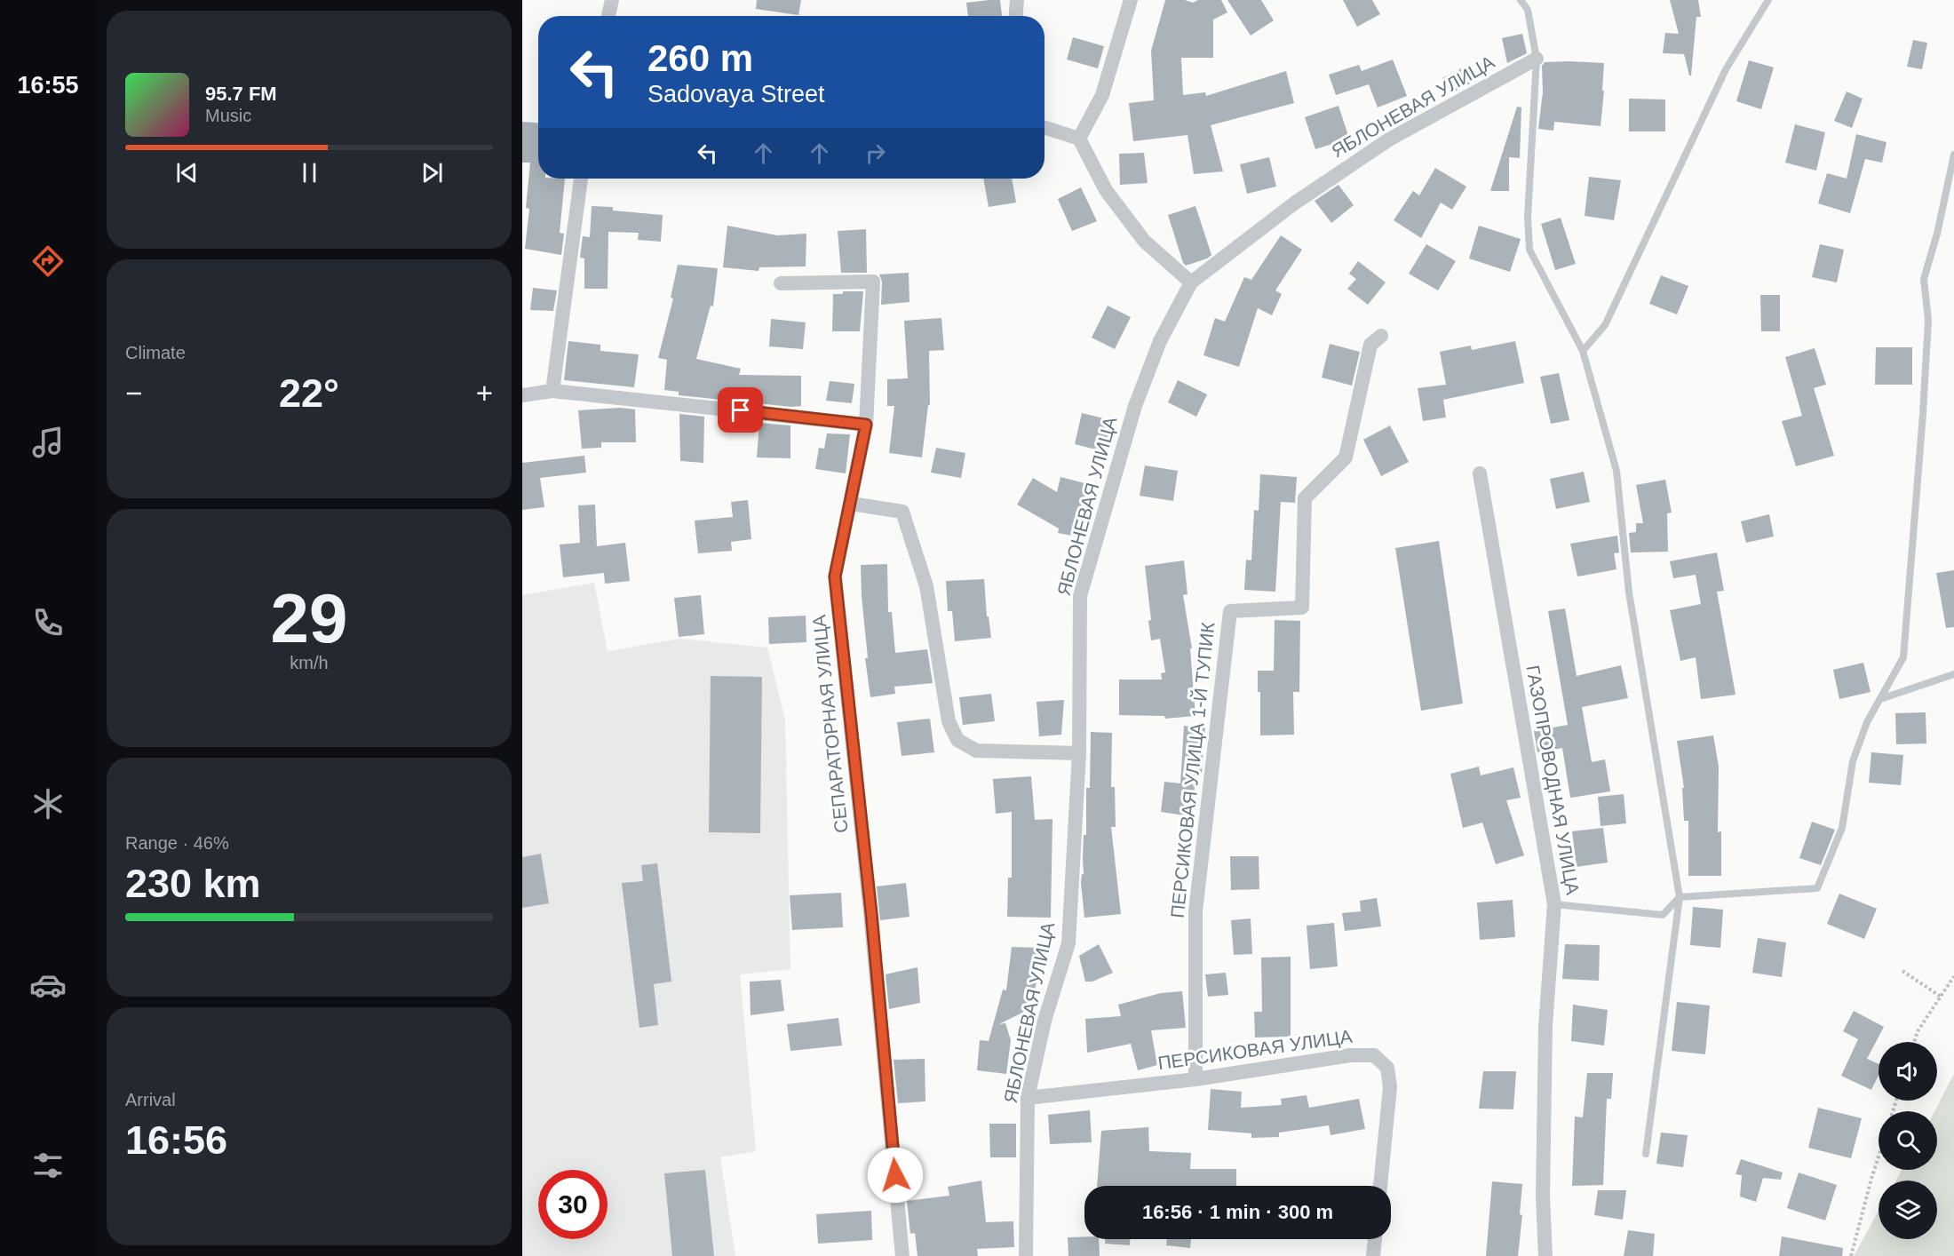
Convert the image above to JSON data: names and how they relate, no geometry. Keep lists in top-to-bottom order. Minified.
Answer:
{"streets":{"street":["ЯБЛОНЕВАЯ УЛИЦА","СЕПАРАТОРНАЯ УЛИЦА","ПЕРСИКОВАЯ УЛИЦА 1-Й ТУПИК","ГАЗОПРОВОДНАЯ УЛИЦА","ПЕРСИКОВАЯ УЛИЦА"]},"crossings":[["ЯБЛОНЕВАЯ УЛИЦА","ПЕРСИКОВАЯ УЛИЦА"],["ПЕРСИКОВАЯ УЛИЦА 1-Й ТУПИК","ПЕРСИКОВАЯ УЛИЦА"]],"page":{"tabs":"16:55","turn":["260 m","Sadovaya Street"],"song":["95.7 FM","Music"],"tile":["Climate",["29","km/h"],["Range · 46%","230 km"],["Arrival","16:56"]],"heat":["−","22°","+"],"limit":"30","trip":"16:56 · 1 min · 300 m"}}
